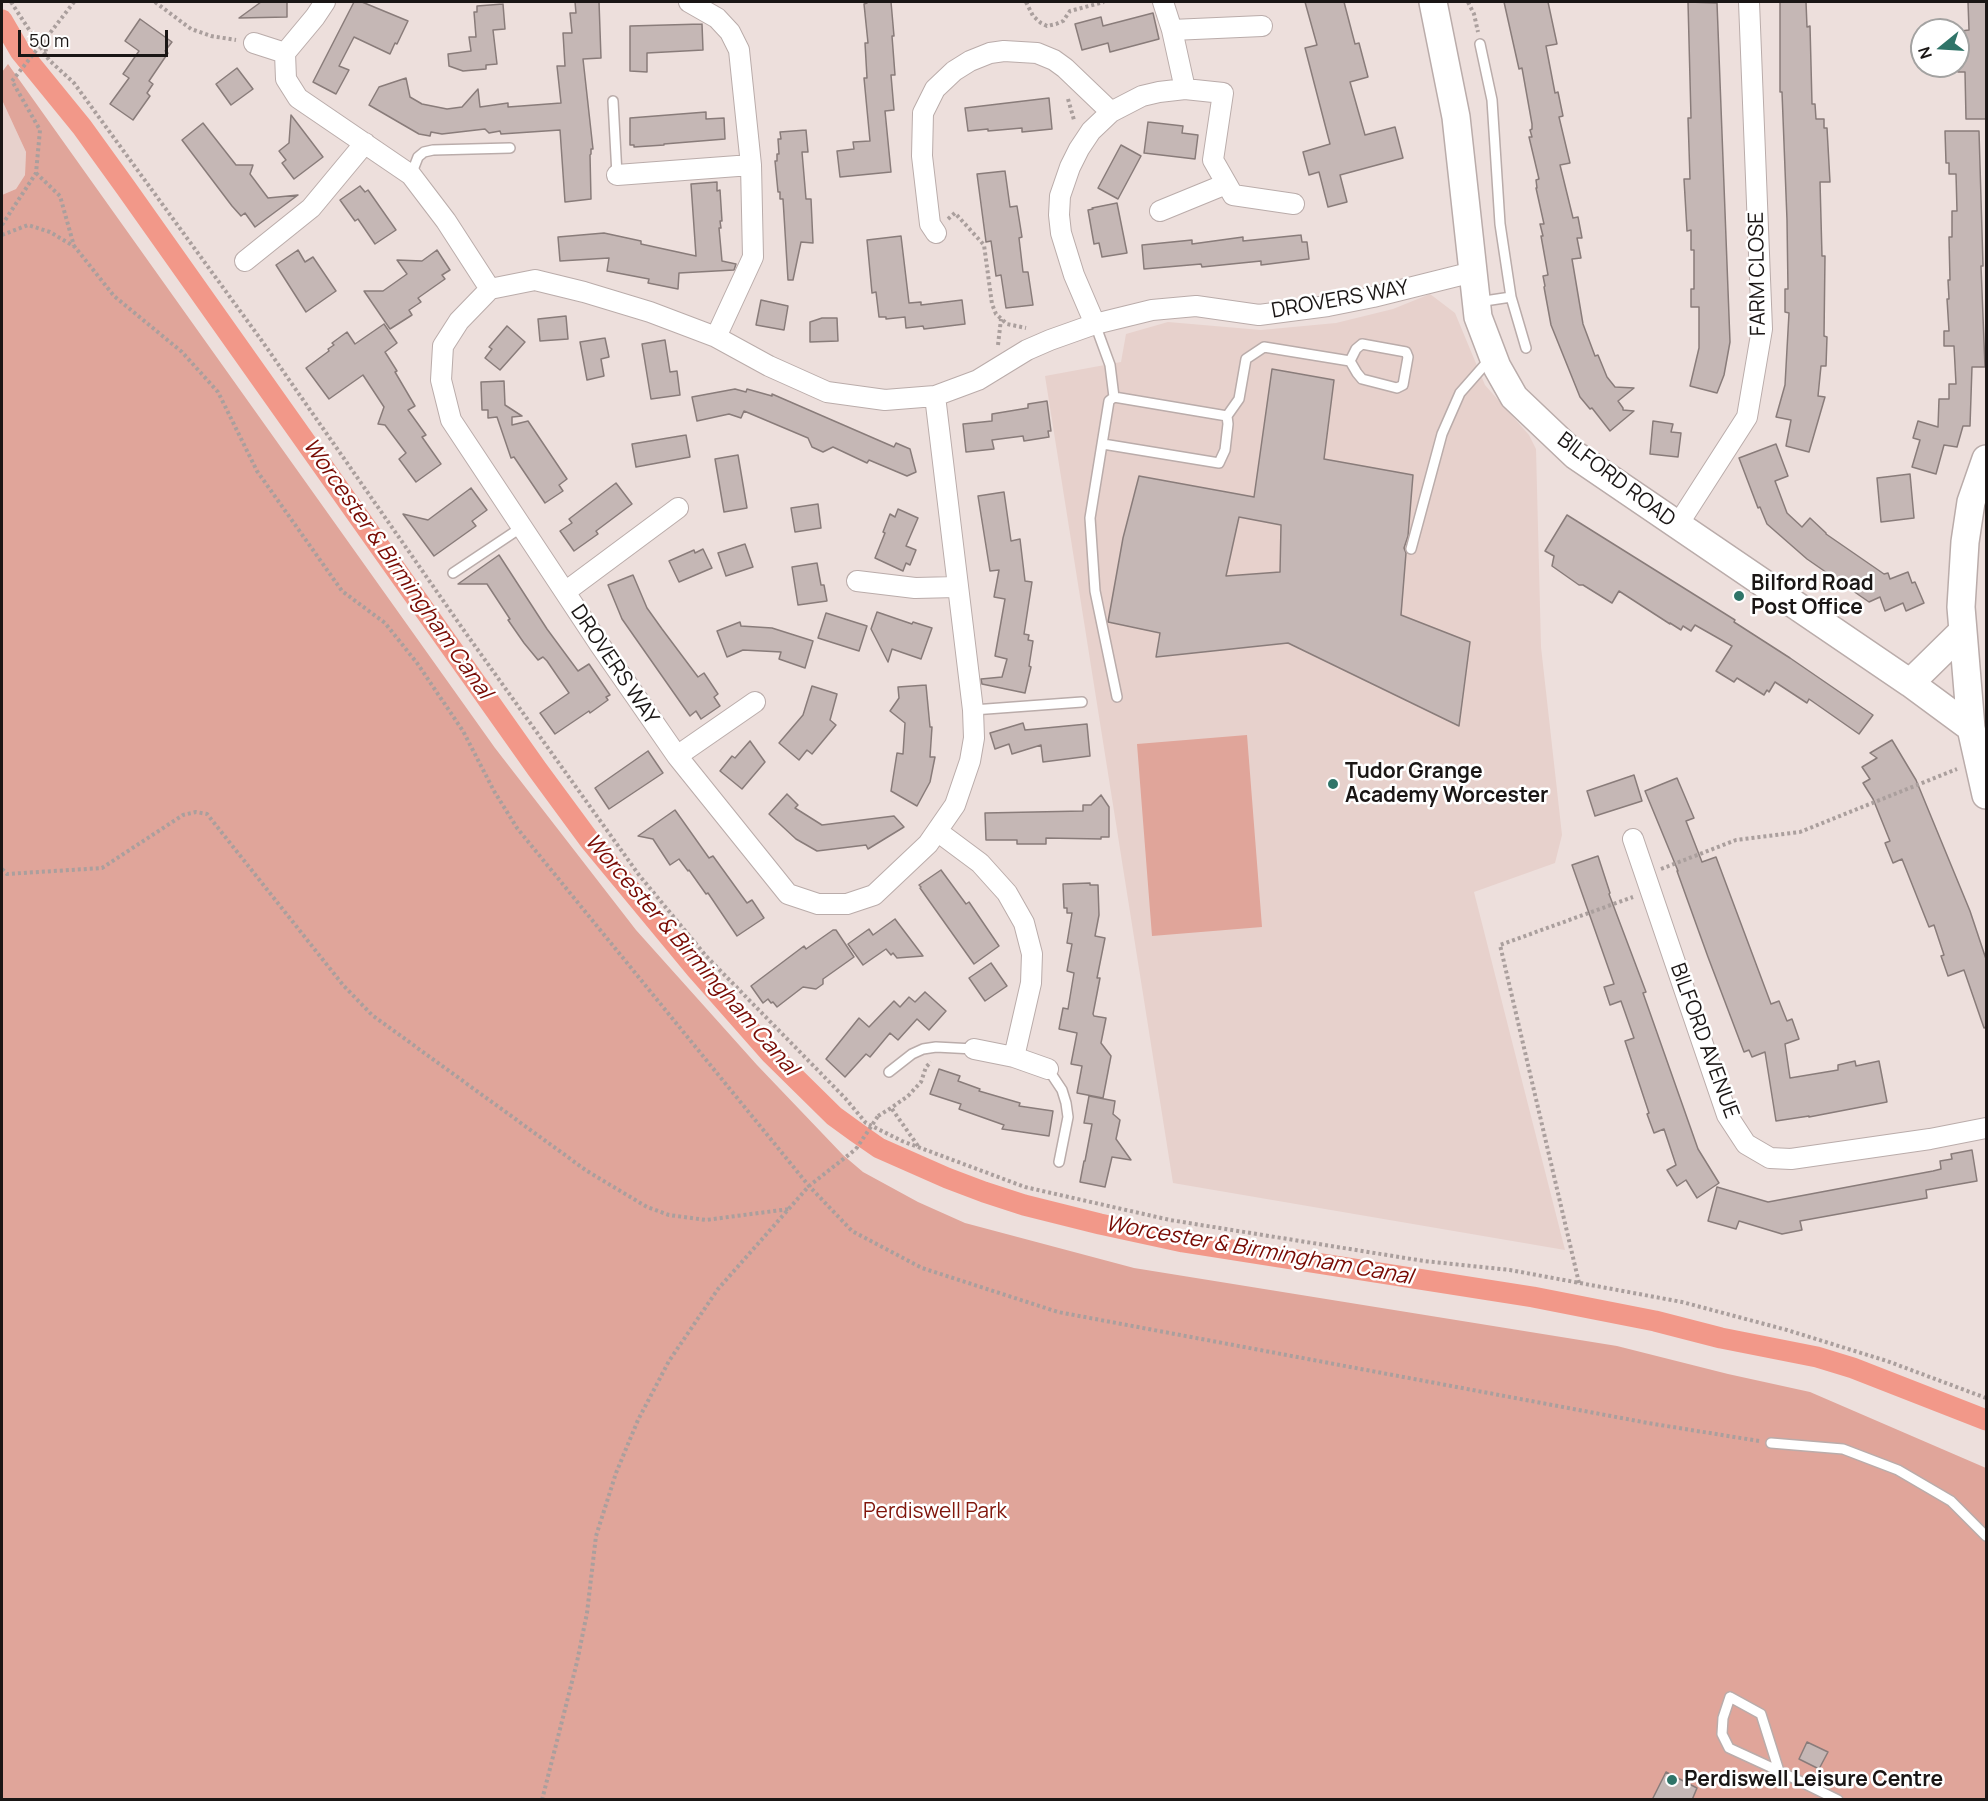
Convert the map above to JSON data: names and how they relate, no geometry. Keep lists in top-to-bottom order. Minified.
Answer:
{"streets":{"street":["FARM CLOSE","DROVERS WAY","BILFORD ROAD","BILFORD AVENUE"]},"crossings":[["FARM CLOSE","BILFORD ROAD"],["DROVERS WAY","BILFORD ROAD"]],"water":["Worcester & Birmingham Canal"],"parks":["Perdiswell Park"],"places":["Bilford Road Post Office","Tudor Grange Academy Worcester","Perdiswell Leisure Centre"],"scale_bar":"50 m","north":"left"}
